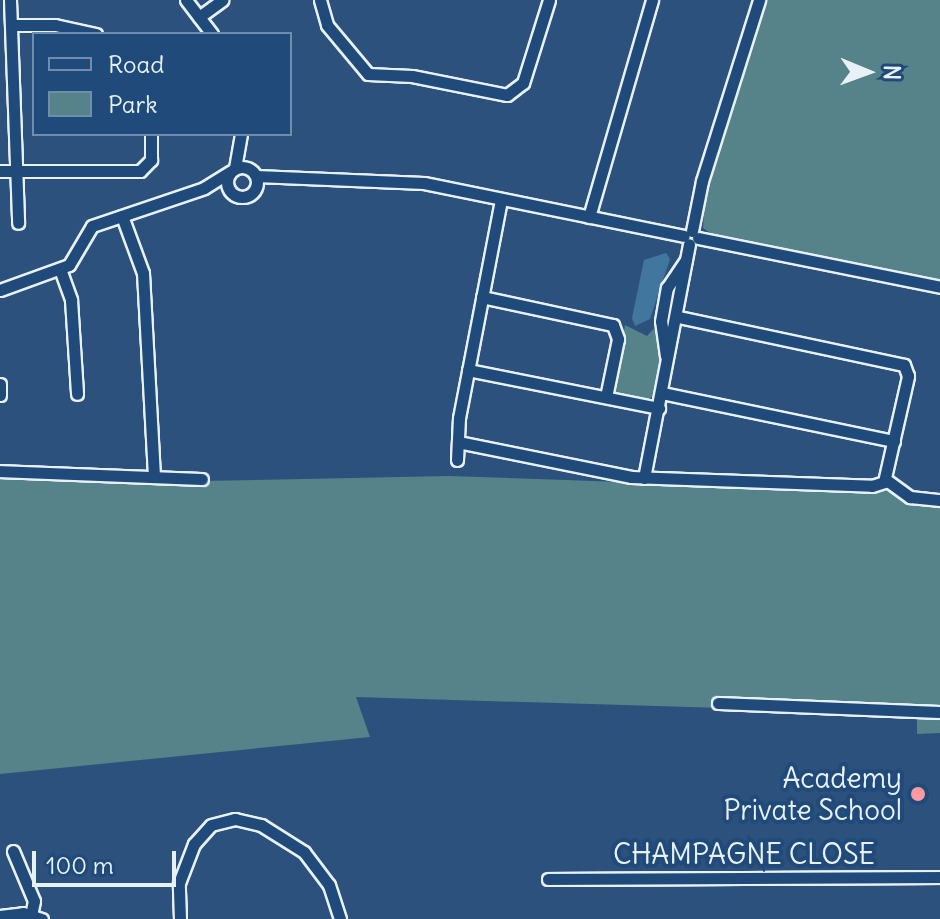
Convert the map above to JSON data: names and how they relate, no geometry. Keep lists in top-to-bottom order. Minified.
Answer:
{"streets":{"street":["CHAMPAGNE CLOSE"]},"places":["Academy Private School"],"legend":["Road","Park"],"scale_bar":"100 m","north":"right"}
